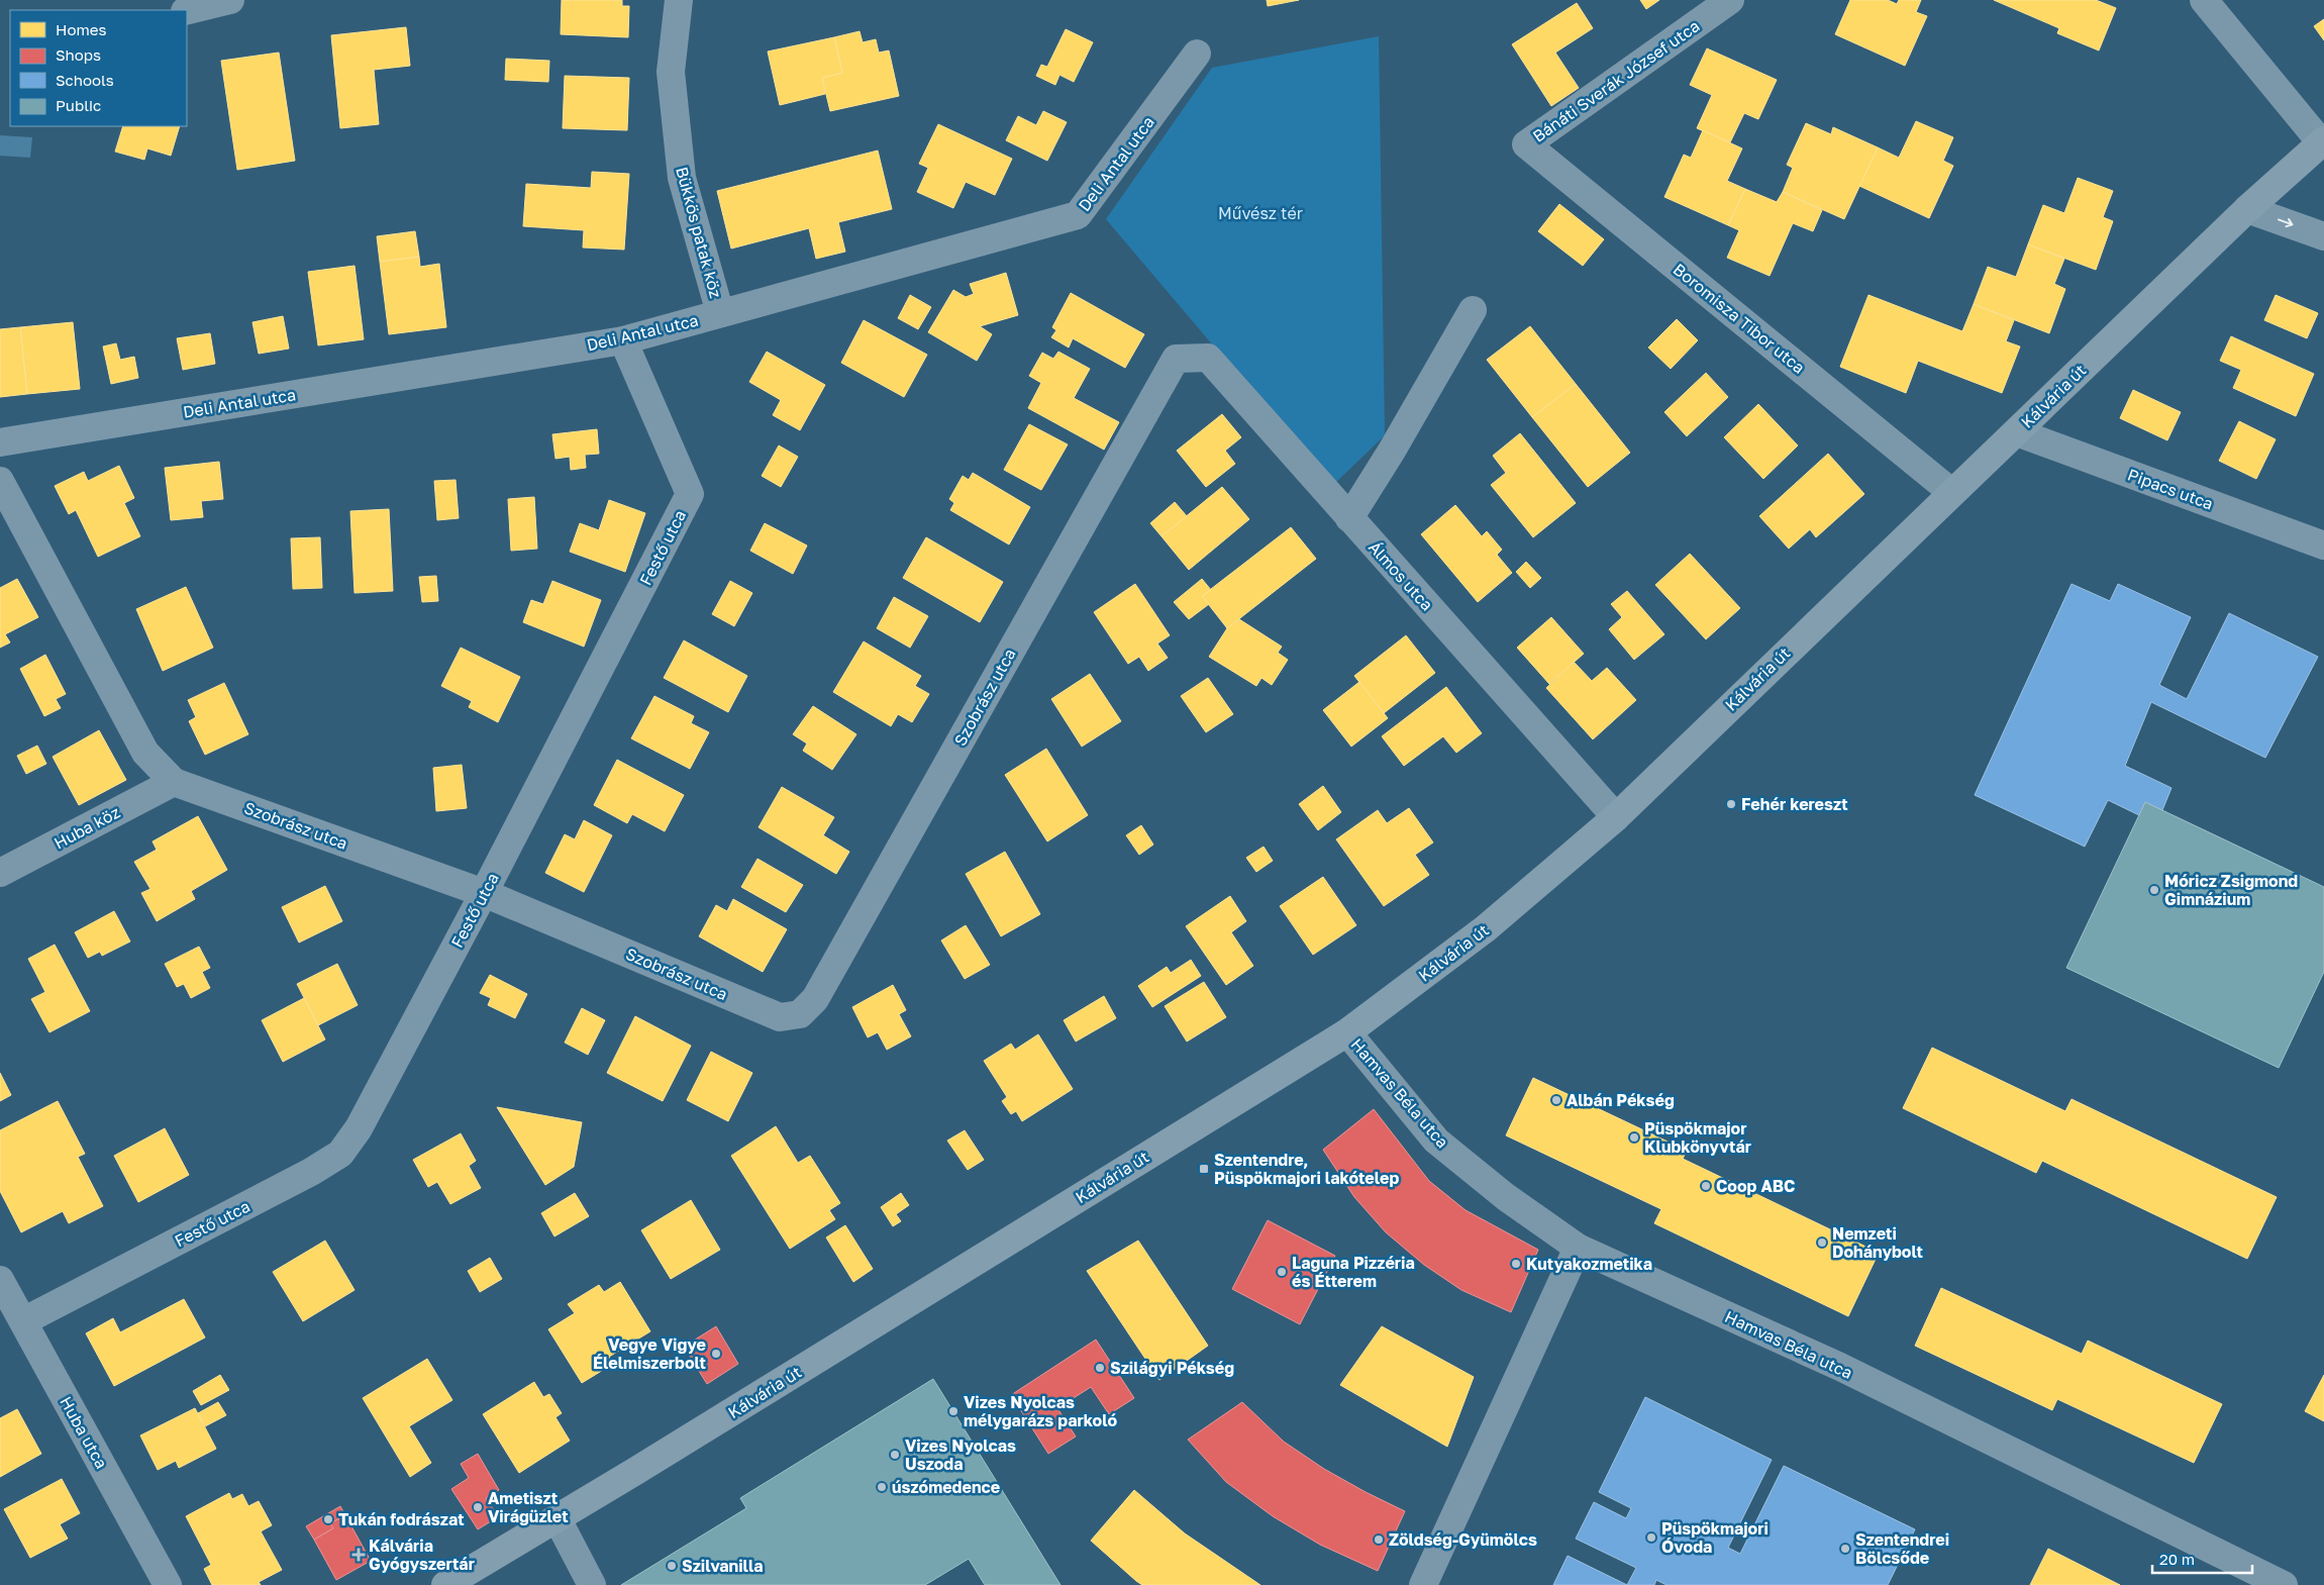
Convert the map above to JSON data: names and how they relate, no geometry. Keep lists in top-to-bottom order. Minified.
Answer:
{"streets":{"street":["Bánáti Sverák József utca","Deli Antal utca","Bükkös patak köz","Boromisza Tibor utca","Kálvária út","Pipacs utca","Festő utca","Álmos utca","Szobrász utca","Huba köz","Hamvas Béla utca","Huba utca"]},"crossings":[["Bánáti Sverák József utca","Boromisza Tibor utca"],["Deli Antal utca","Bükkös patak köz"],["Deli Antal utca","Festő utca"],["Boromisza Tibor utca","Kálvária út"],["Kálvária út","Pipacs utca"],["Kálvária út","Álmos utca"],["Kálvária út","Hamvas Béla utca"],["Festő utca","Szobrász utca"],["Festő utca","Huba utca"],["Álmos utca","Szobrász utca"],["Szobrász utca","Huba köz"]],"parks":["Művész tér"],"places":{"other":["Fehér kereszt","Móricz Zsigmond Gimnázium","Albán Pékség","Püspökmajor Klubkönyvtár","Coop ABC","Nemzeti Dohánybolt","Kutyakozmetika","Laguna Pizzéria és Étterem","Vegye Vigye Élelmiszerbolt","Szilágyi Pékség","Vizes Nyolcas mélygarázs parkoló","Vizes Nyolcas Uszoda","úszómedence","Ametiszt Virágüzlet","Tukán fodrászat","Püspökmajori Óvoda","Zöldség-Gyümölcs","Szentendrei Bölcsőde","Szilvanilla"],"transit":["Szentendre, Püspökmajori lakótelep"],"health":["Kálvária Gyógyszertár"]},"legend":["Homes","Shops","Schools","Public"],"scale_bar":"20 m"}
